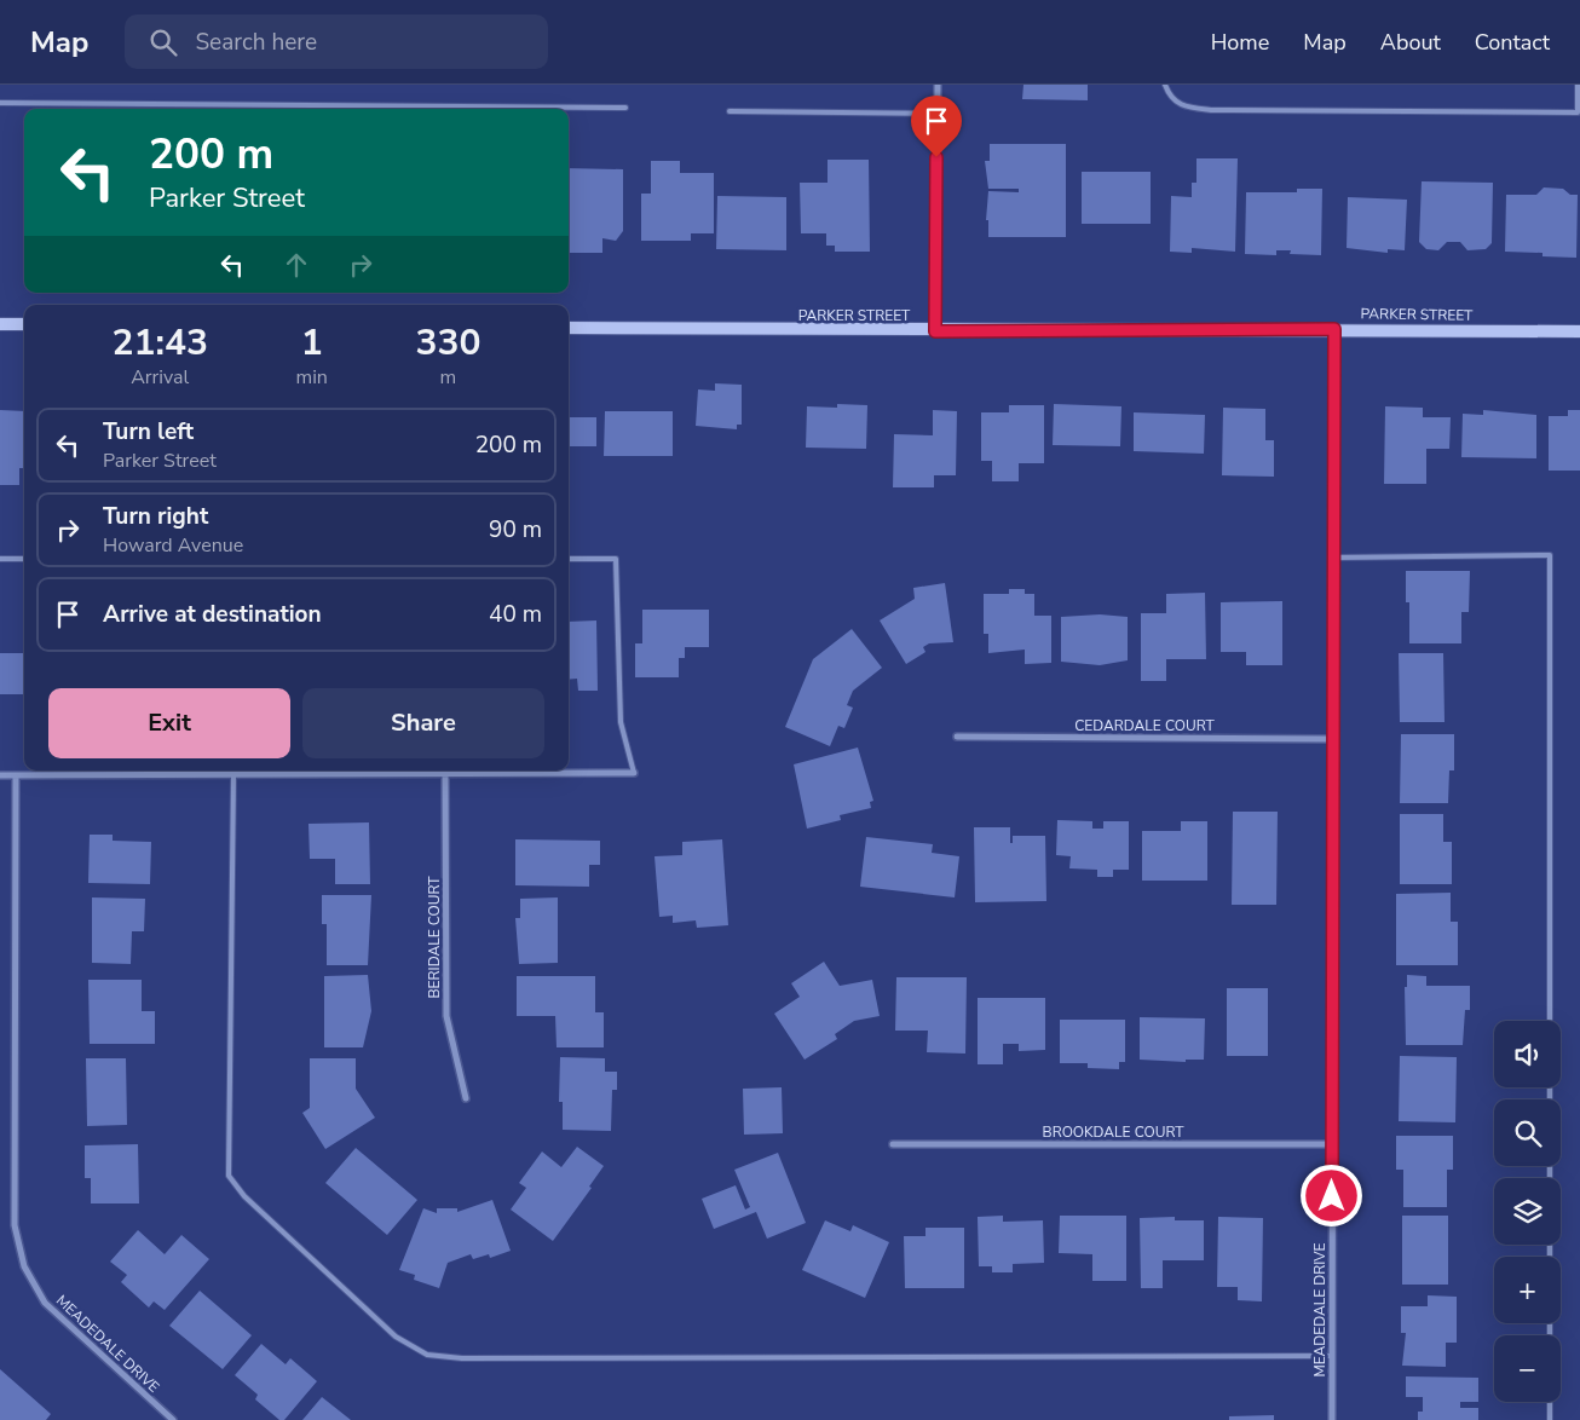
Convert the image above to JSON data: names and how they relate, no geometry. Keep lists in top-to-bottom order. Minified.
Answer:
{"streets":{"street":["PARKER STREET","CEDARDALE COURT","BERIDALE COURT","BROOKDALE COURT","MEADEDALE DRIVE"]},"crossings":[["PARKER STREET","MEADEDALE DRIVE"],["CEDARDALE COURT","MEADEDALE DRIVE"],["BROOKDALE COURT","MEADEDALE DRIVE"]],"page":{"header":"Map","search":"Search here","nav":["Home","Map","About","Contact"],"turn":["200 m","Parker Street"],"eta":["21:43","Arrival","1","min","330","m"],"list":[{"name":"Turn left","note":"Parker Street","value":"200 m"},{"name":"Turn right","note":"Howard Avenue","value":"90 m"},{"name":"Arrive at destination","value":"40 m"}],"buttons":["Exit","Share"],"map_buttons":["+","−"]}}
